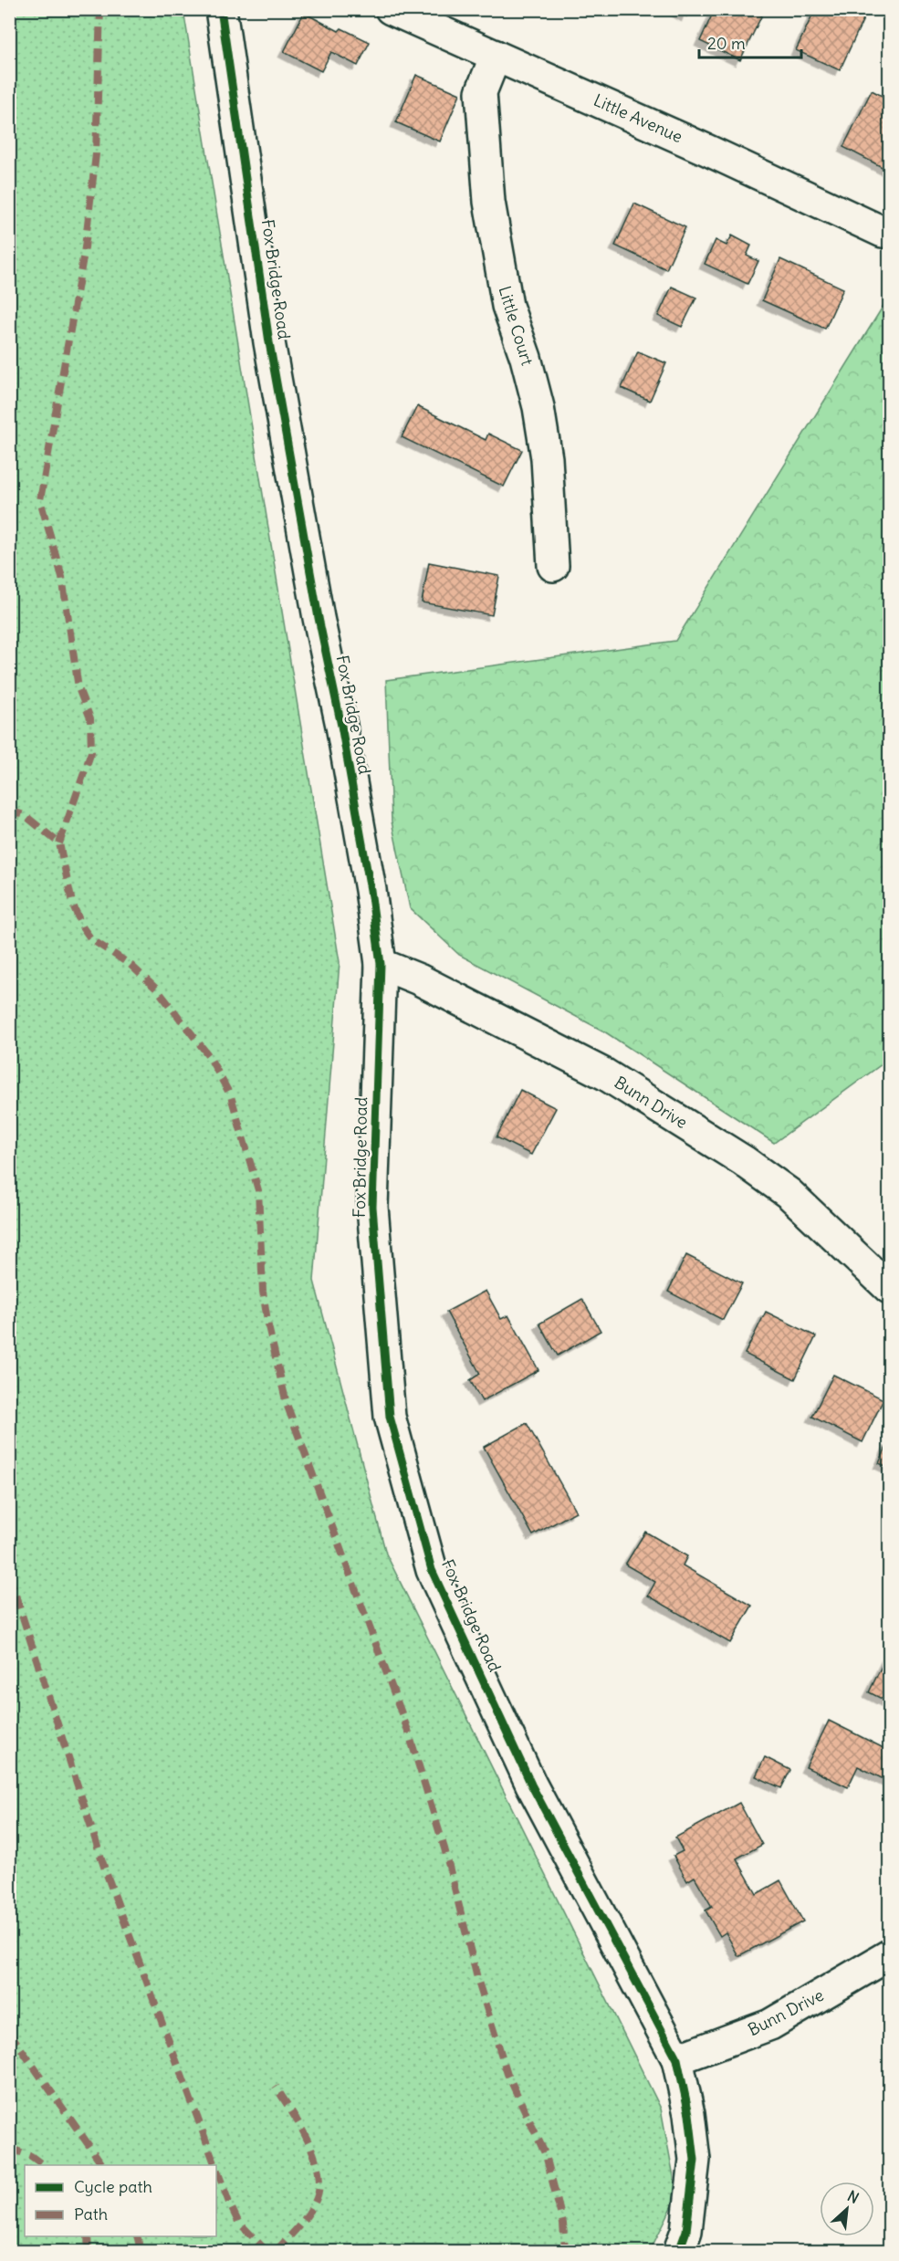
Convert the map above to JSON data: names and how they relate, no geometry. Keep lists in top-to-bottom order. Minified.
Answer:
{"streets":{"street":["Little Avenue","Fox Bridge Road","Little Court","Bunn Drive"]},"crossings":[["Little Avenue","Little Court"],["Fox Bridge Road","Bunn Drive"]],"legend":["Cycle path","Path"],"scale_bar":"20 m","north":"top right"}
